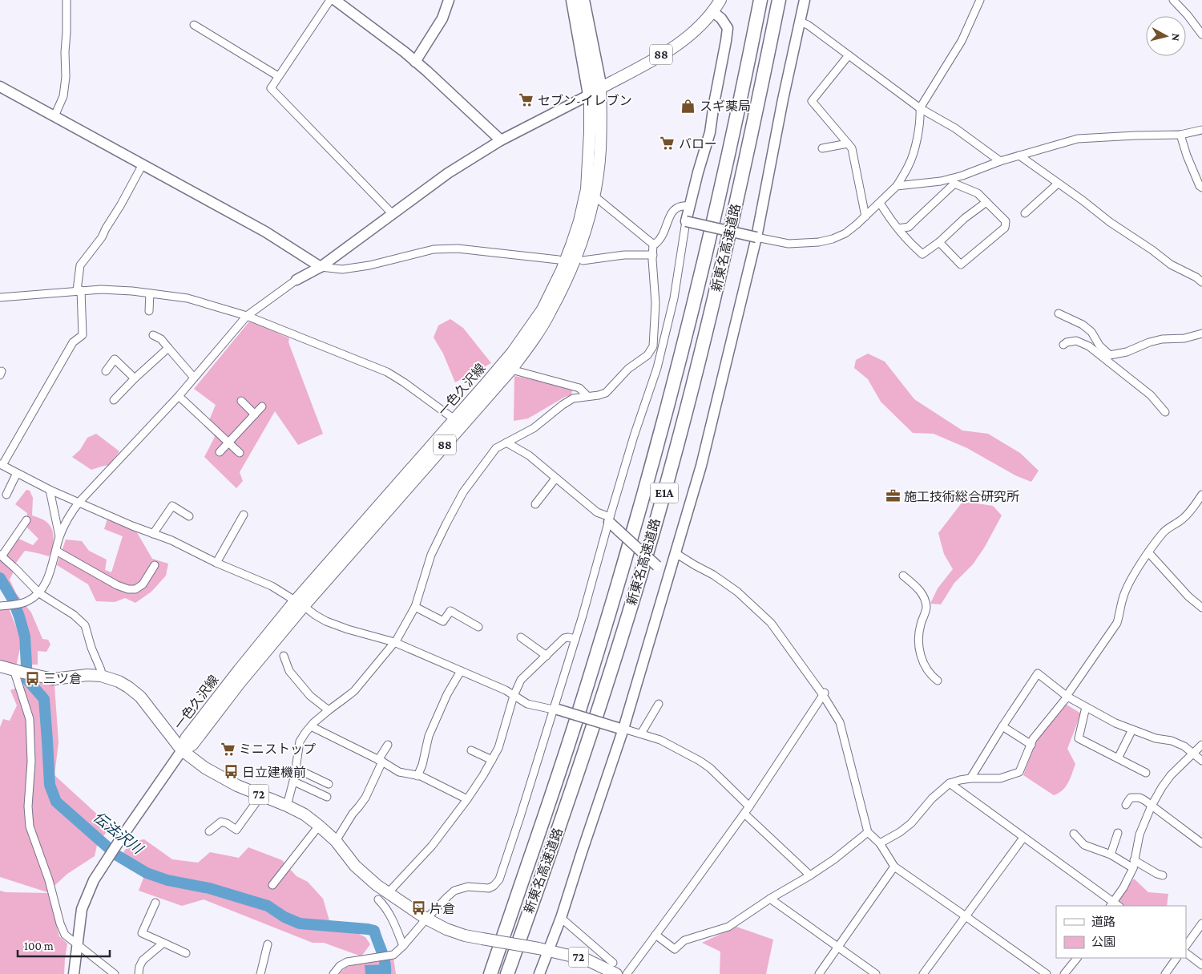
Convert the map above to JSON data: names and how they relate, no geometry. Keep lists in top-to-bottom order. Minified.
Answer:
{"streets":{"highway":["新東名高速道路","E1A"],"main road":["88","一色久沢線","72"]},"crossings":[["88","一色久沢線"],["一色久沢線","72"]],"water":["伝法沢川"],"places":{"supermarket":["セブン-イレブン","バロー","ミニストップ"],"shop":["スギ薬局"],"office":["施工技術総合研究所"],"bus stop":["三ツ倉","日立建機前","片倉"]},"legend":["道路","公園"],"scale_bar":"100 m","north":"right"}
